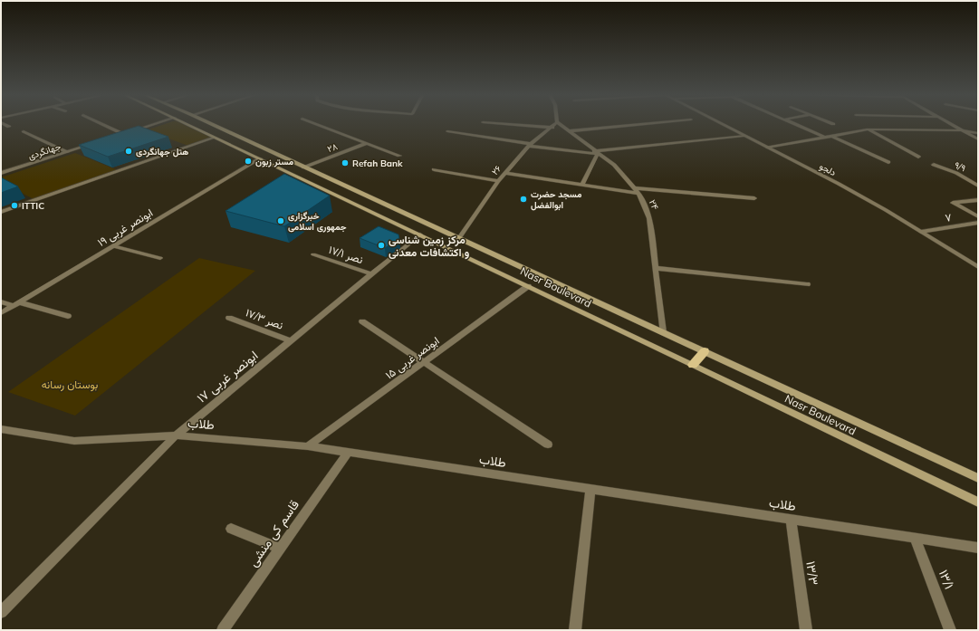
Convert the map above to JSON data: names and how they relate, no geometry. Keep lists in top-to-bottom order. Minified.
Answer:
{"streets":{"main road":["Nasr Boulevard"],"street":["۲۸","جهانگردی","۹/۹","دلجو","۲۶","۲۴","۷","ابونصر غربی ۱۹","نصر ۱۷/۱","نصر ۱۷/۳","ابونصر غربی ۱۵","ابونصر غربی ۱۷","طلاب","قاسم کی منشی","۱۳/۳","۱۳/۱"]},"crossings":[["۲۸","Nasr Boulevard"],["دلجو","۷"],["۲۶","Nasr Boulevard"],["۲۴","Nasr Boulevard"],["ابونصر غربی ۱۹","Nasr Boulevard"],["نصر ۱۷/۱","ابونصر غربی ۱۷"],["Nasr Boulevard","ابونصر غربی ۱۵"],["Nasr Boulevard","ابونصر غربی ۱۷"],["نصر ۱۷/۳","ابونصر غربی ۱۷"],["ابونصر غربی ۱۵","طلاب"],["ابونصر غربی ۱۷","طلاب"],["طلاب","قاسم کی منشی"],["طلاب","۱۳/۳"],["طلاب","۱۳/۱"]],"parks":["بوستان رسانه"],"places":["هتل جهانگردی","مستر زبون","Refah Bank","مسجد حضرت ابوالفضل","ITTIC","خبرگزاری جمهوری اسلامی","مرکز زمین شناسی و اکتشافات معدنی"]}
